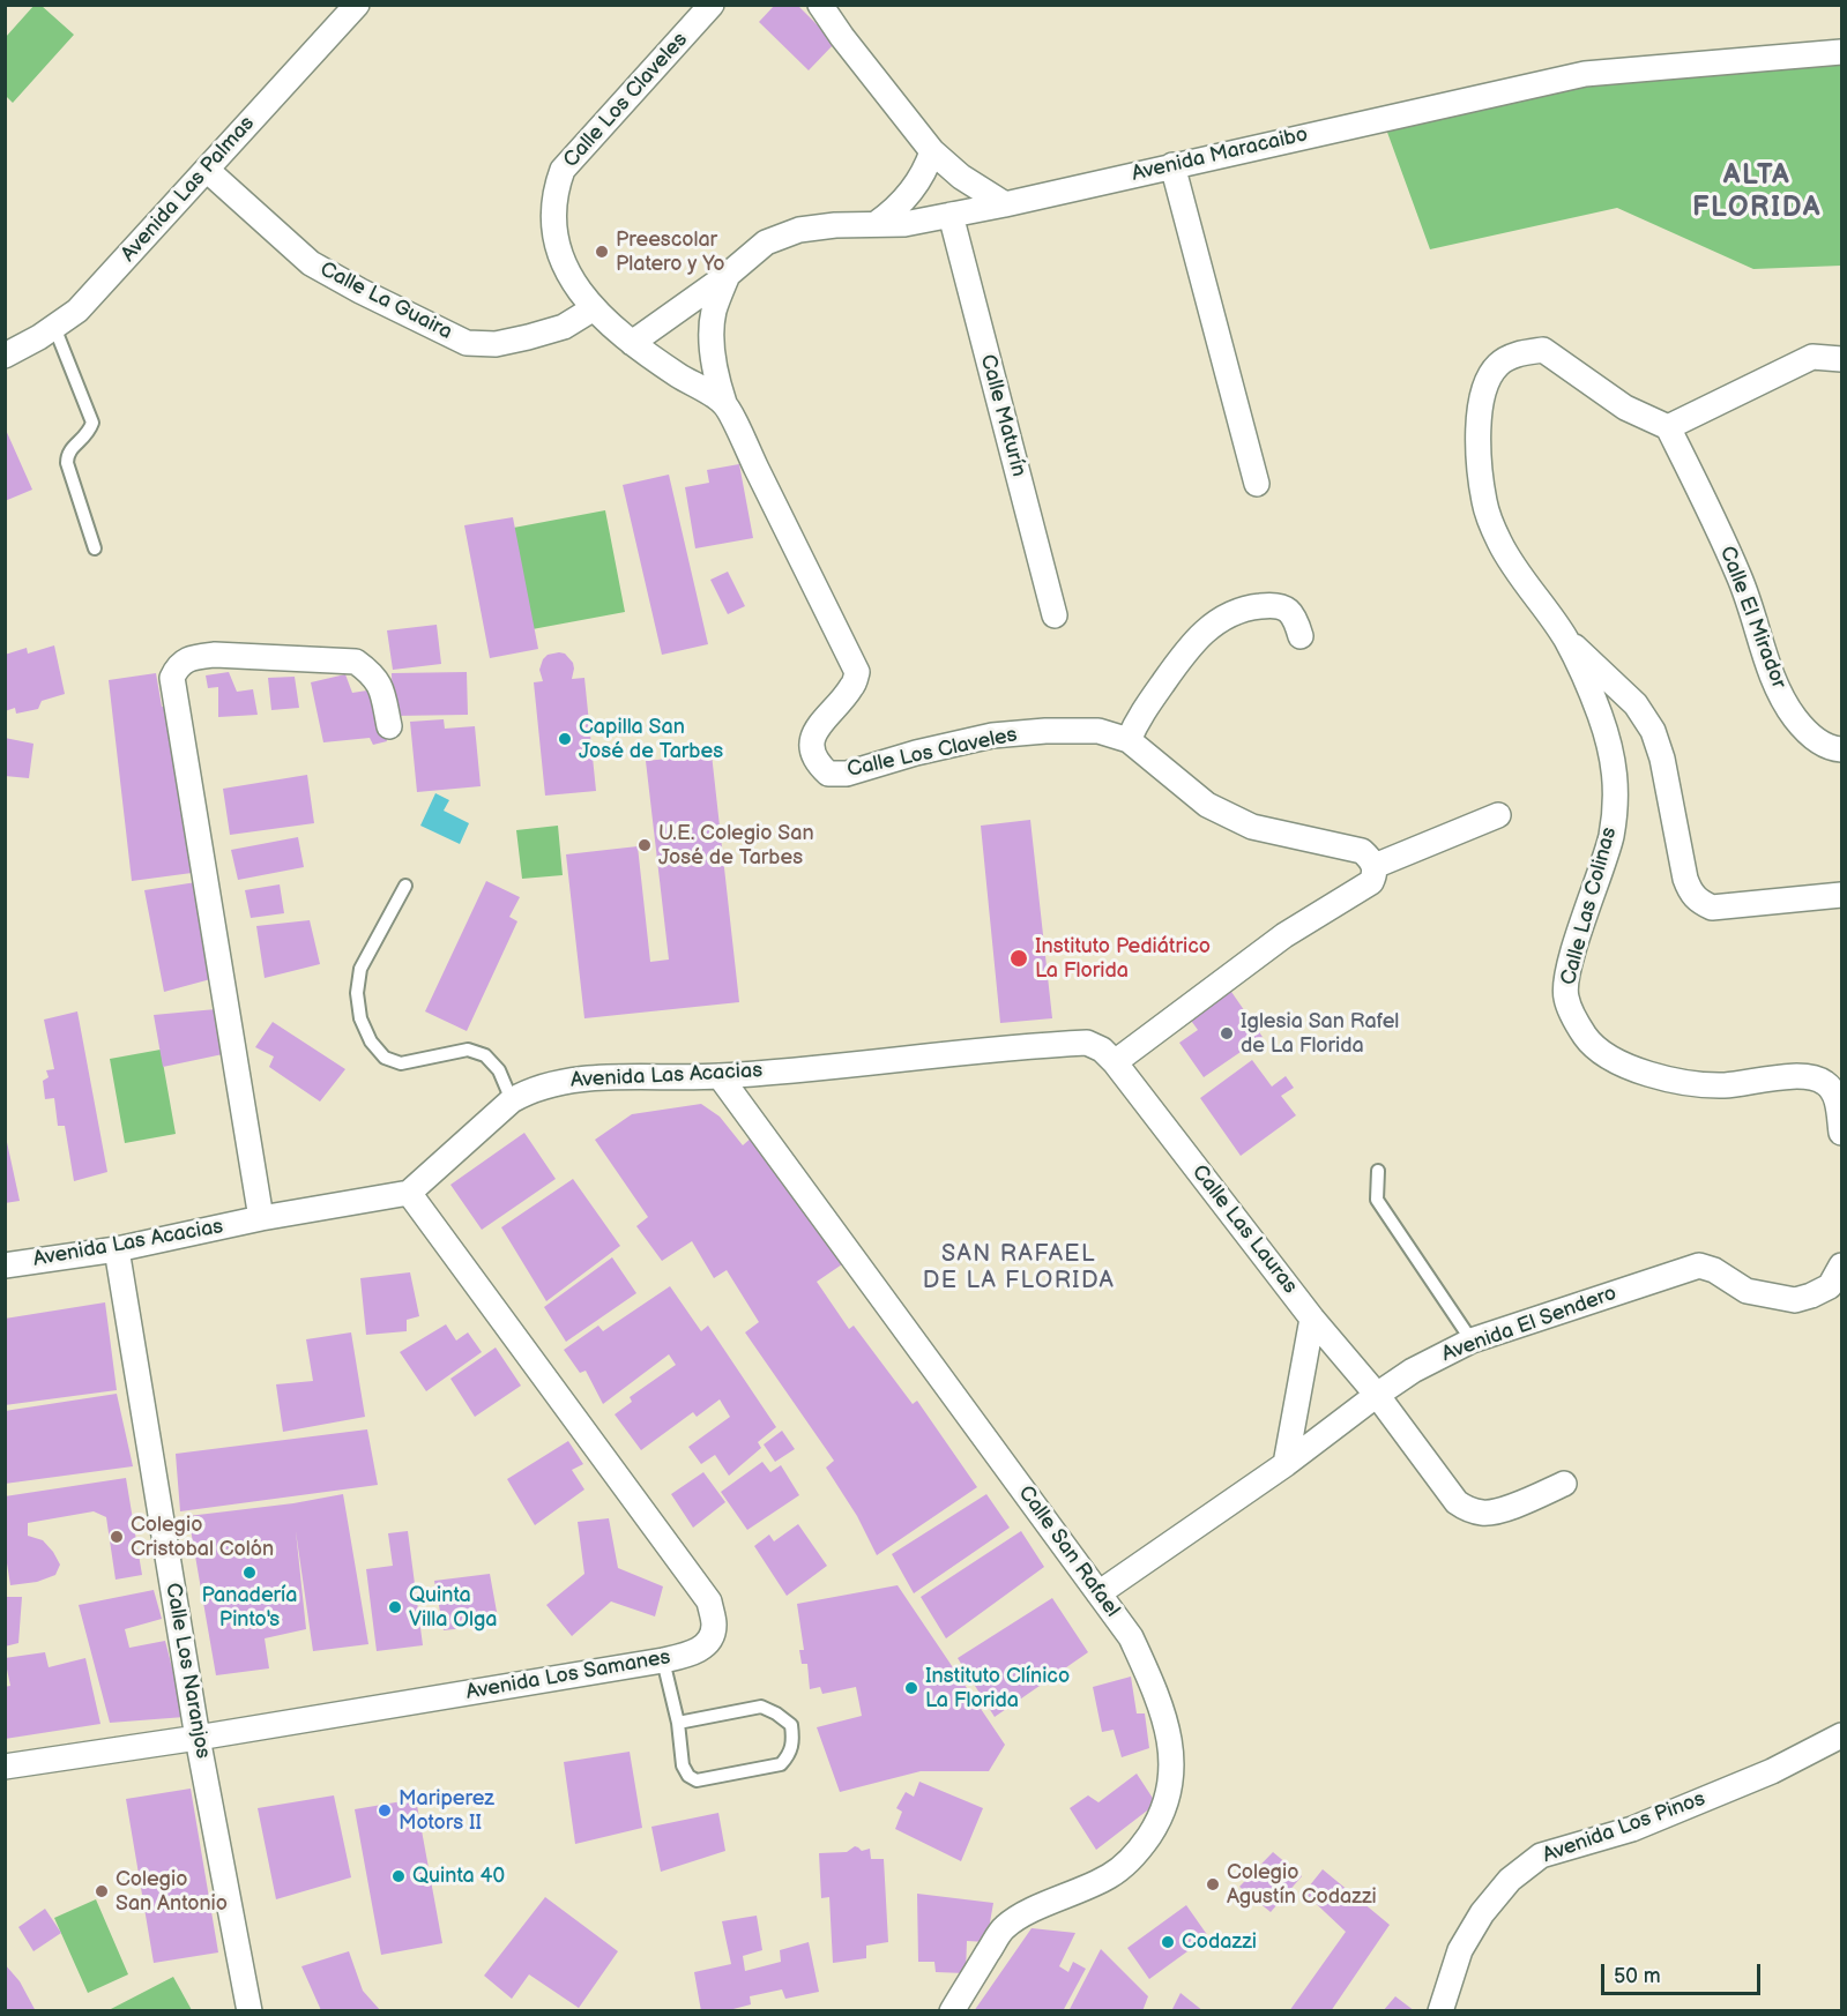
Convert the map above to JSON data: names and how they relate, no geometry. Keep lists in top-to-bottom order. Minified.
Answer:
{"streets":{"street":["Calle Los Claveles","Avenida Maracaibo","Avenida Las Palmas","Calle La Guaira","Calle Maturín","Calle El Mirador","Calle Las Colinas","Avenida Las Acacias","Calle Las Lauras","Avenida El Sendero","Calle San Rafael","Calle Los Naranjos","Avenida Los Samanes","Avenida Los Pinos"]},"crossings":[["Calle Los Claveles","Avenida Maracaibo"],["Calle Los Claveles","Calle La Guaira"],["Avenida Maracaibo","Calle Maturín"],["Avenida Las Palmas","Calle La Guaira"],["Calle El Mirador","Calle Las Colinas"],["Avenida Las Acacias","Calle Las Lauras"],["Avenida Las Acacias","Calle San Rafael"],["Avenida Las Acacias","Calle Los Naranjos"],["Avenida Las Acacias","Avenida Los Samanes"],["Calle Las Lauras","Avenida El Sendero"],["Avenida El Sendero","Calle San Rafael"],["Calle Los Naranjos","Avenida Los Samanes"]],"districts":["ALTA FLORIDA","SAN RAFAEL DE LA FLORIDA"],"places":["Preescolar Platero y Yo","Capilla San José de Tarbes","U.E. Colegio San José de Tarbes","Instituto Pediátrico La Florida","Iglesia San Rafel de La Florida","Colegio Cristobal Colón","Panadería Pinto's","Quinta Villa Olga","Instituto Clínico La Florida","Mariperez Motors II","Quinta 40","Colegio Agustín Codazzi","Colegio San Antonio","Codazzi"],"scale_bar":"50 m"}
